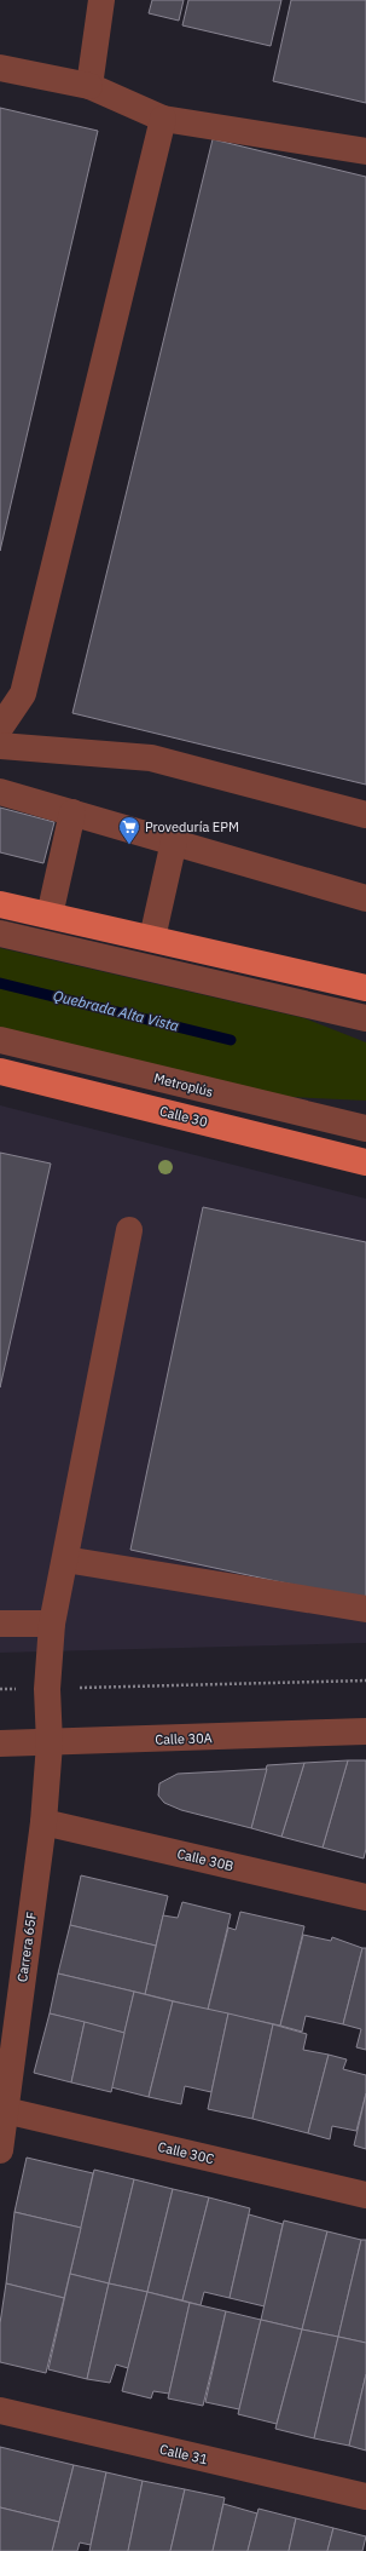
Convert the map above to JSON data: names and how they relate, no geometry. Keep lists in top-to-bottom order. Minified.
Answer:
{"streets":{"main road":["Calle 30"],"street":["Metroplús","Calle 30A","Calle 30B","Carrera 65F","Calle 30C","Calle 31"]},"crossings":[["Calle 30A","Carrera 65F"],["Calle 30B","Carrera 65F"],["Carrera 65F","Calle 30C"]],"water":["Quebrada Alta Vista"],"places":{"supermarket":["Proveduría EPM"]}}
